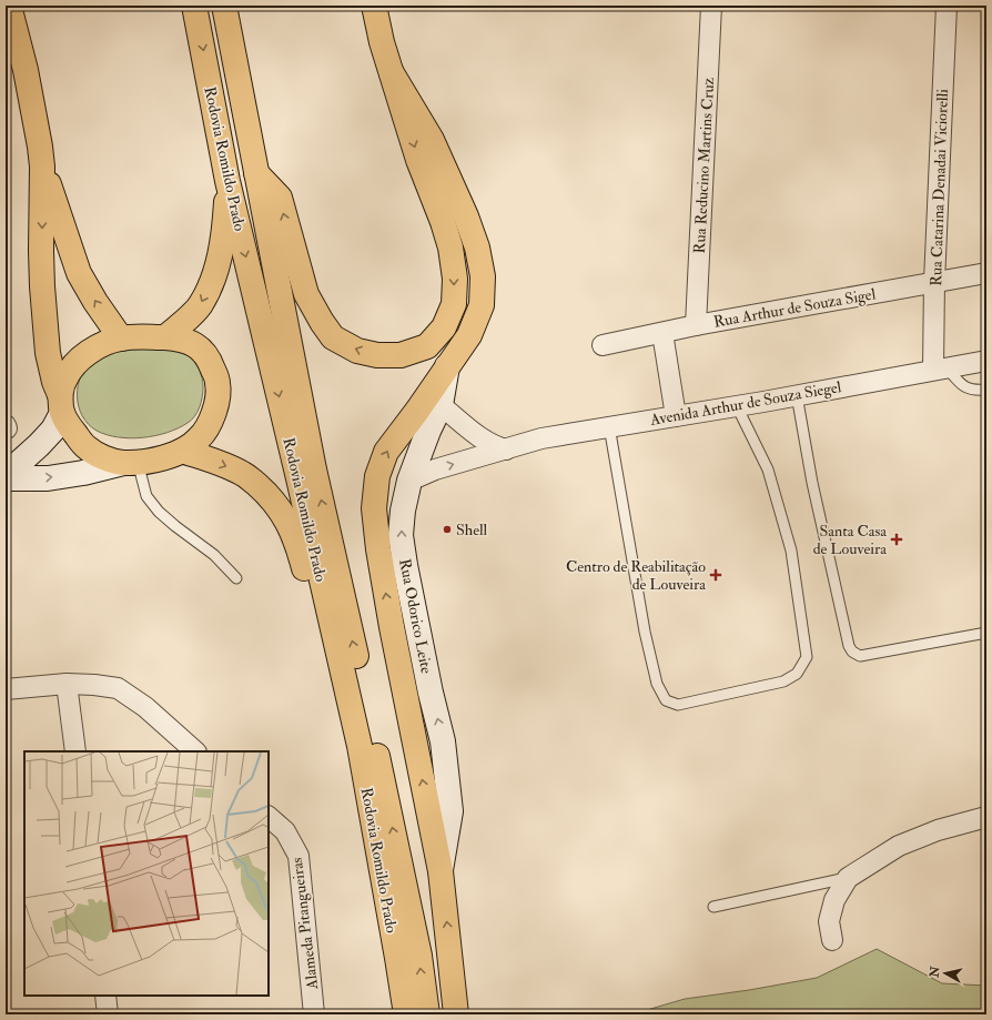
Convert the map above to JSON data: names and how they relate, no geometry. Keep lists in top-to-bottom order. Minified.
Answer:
{"streets":{"main road":["Rodovia Romildo Prado","Rua Odorico Leite"],"street":["Rua Reducino Martins Cruz","Rua Catarina Denadai Viciorelli","Rua Arthur de Souza Sigel","Avenida Arthur de Souza Siegel","Alameda Pitangueiras"]},"crossings":[["Rua Reducino Martins Cruz","Rua Arthur de Souza Sigel"],["Rua Catarina Denadai Viciorelli","Rua Arthur de Souza Sigel"],["Rua Catarina Denadai Viciorelli","Avenida Arthur de Souza Siegel"],["Avenida Arthur de Souza Siegel","Rua Odorico Leite"]],"places":{"other":["Shell"],"health":["Santa Casa de Louveira","Centro de Reabilitação de Louveira"]},"north":"left"}
